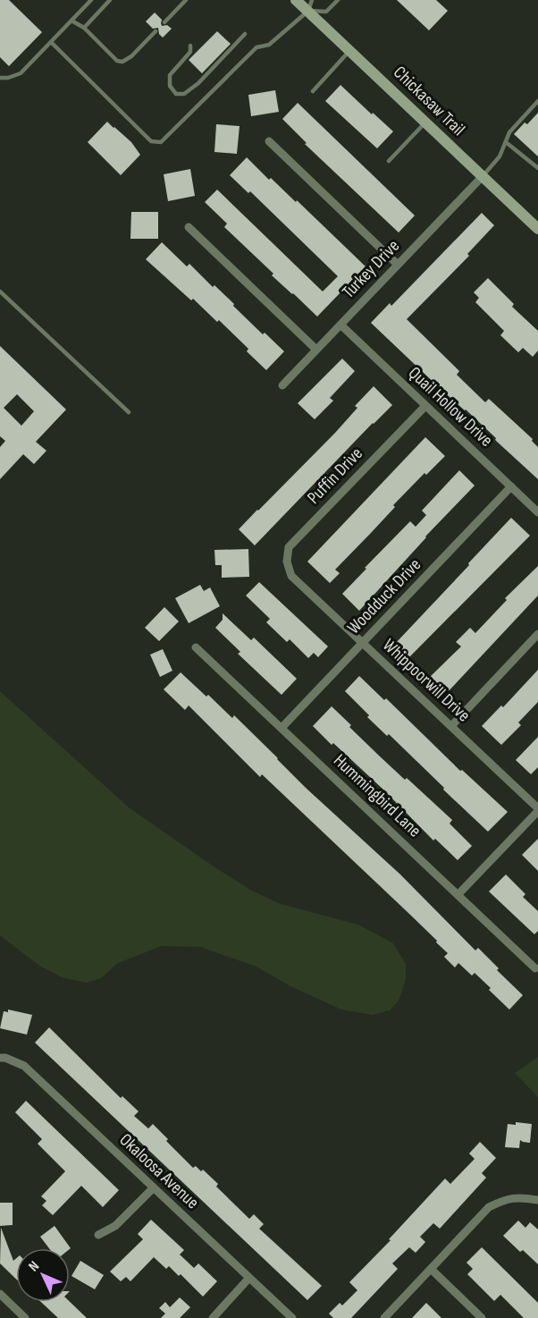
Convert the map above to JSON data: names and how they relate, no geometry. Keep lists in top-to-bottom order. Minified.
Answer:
{"streets":{"street":["Chickasaw Trail","Turkey Drive","Quail Hollow Drive","Puffin Drive","Woodduck Drive","Whippoorwill Drive","Hummingbird Lane","Okaloosa Avenue"]},"crossings":[["Chickasaw Trail","Turkey Drive"],["Turkey Drive","Quail Hollow Drive"],["Quail Hollow Drive","Puffin Drive"],["Quail Hollow Drive","Woodduck Drive"],["Puffin Drive","Whippoorwill Drive"],["Woodduck Drive","Whippoorwill Drive"],["Woodduck Drive","Hummingbird Lane"]],"north":"top left"}
